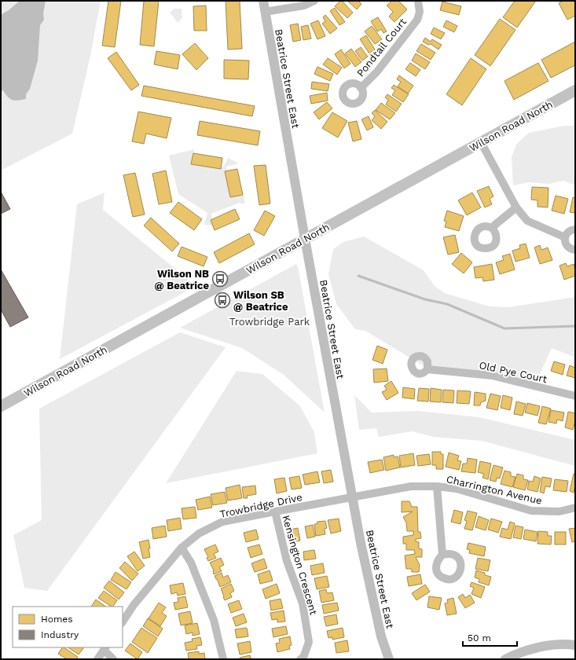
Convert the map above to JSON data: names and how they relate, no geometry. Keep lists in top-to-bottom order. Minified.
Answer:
{"streets":{"main road":["Wilson Road North"],"street":["Pondtail Court","Beatrice Street East","Old Pye Court","Charrington Avenue","Trowbridge Drive","Kensington Crescent"]},"crossings":[["Beatrice Street East","Wilson Road North"],["Beatrice Street East","Charrington Avenue"],["Beatrice Street East","Trowbridge Drive"],["Charrington Avenue","Trowbridge Drive"],["Trowbridge Drive","Kensington Crescent"]],"parks":["Trowbridge Park"],"places":{"bus stop":["Wilson NB @ Beatrice","Wilson SB @ Beatrice"]},"legend":["Homes","Industry"],"scale_bar":"50 m"}
